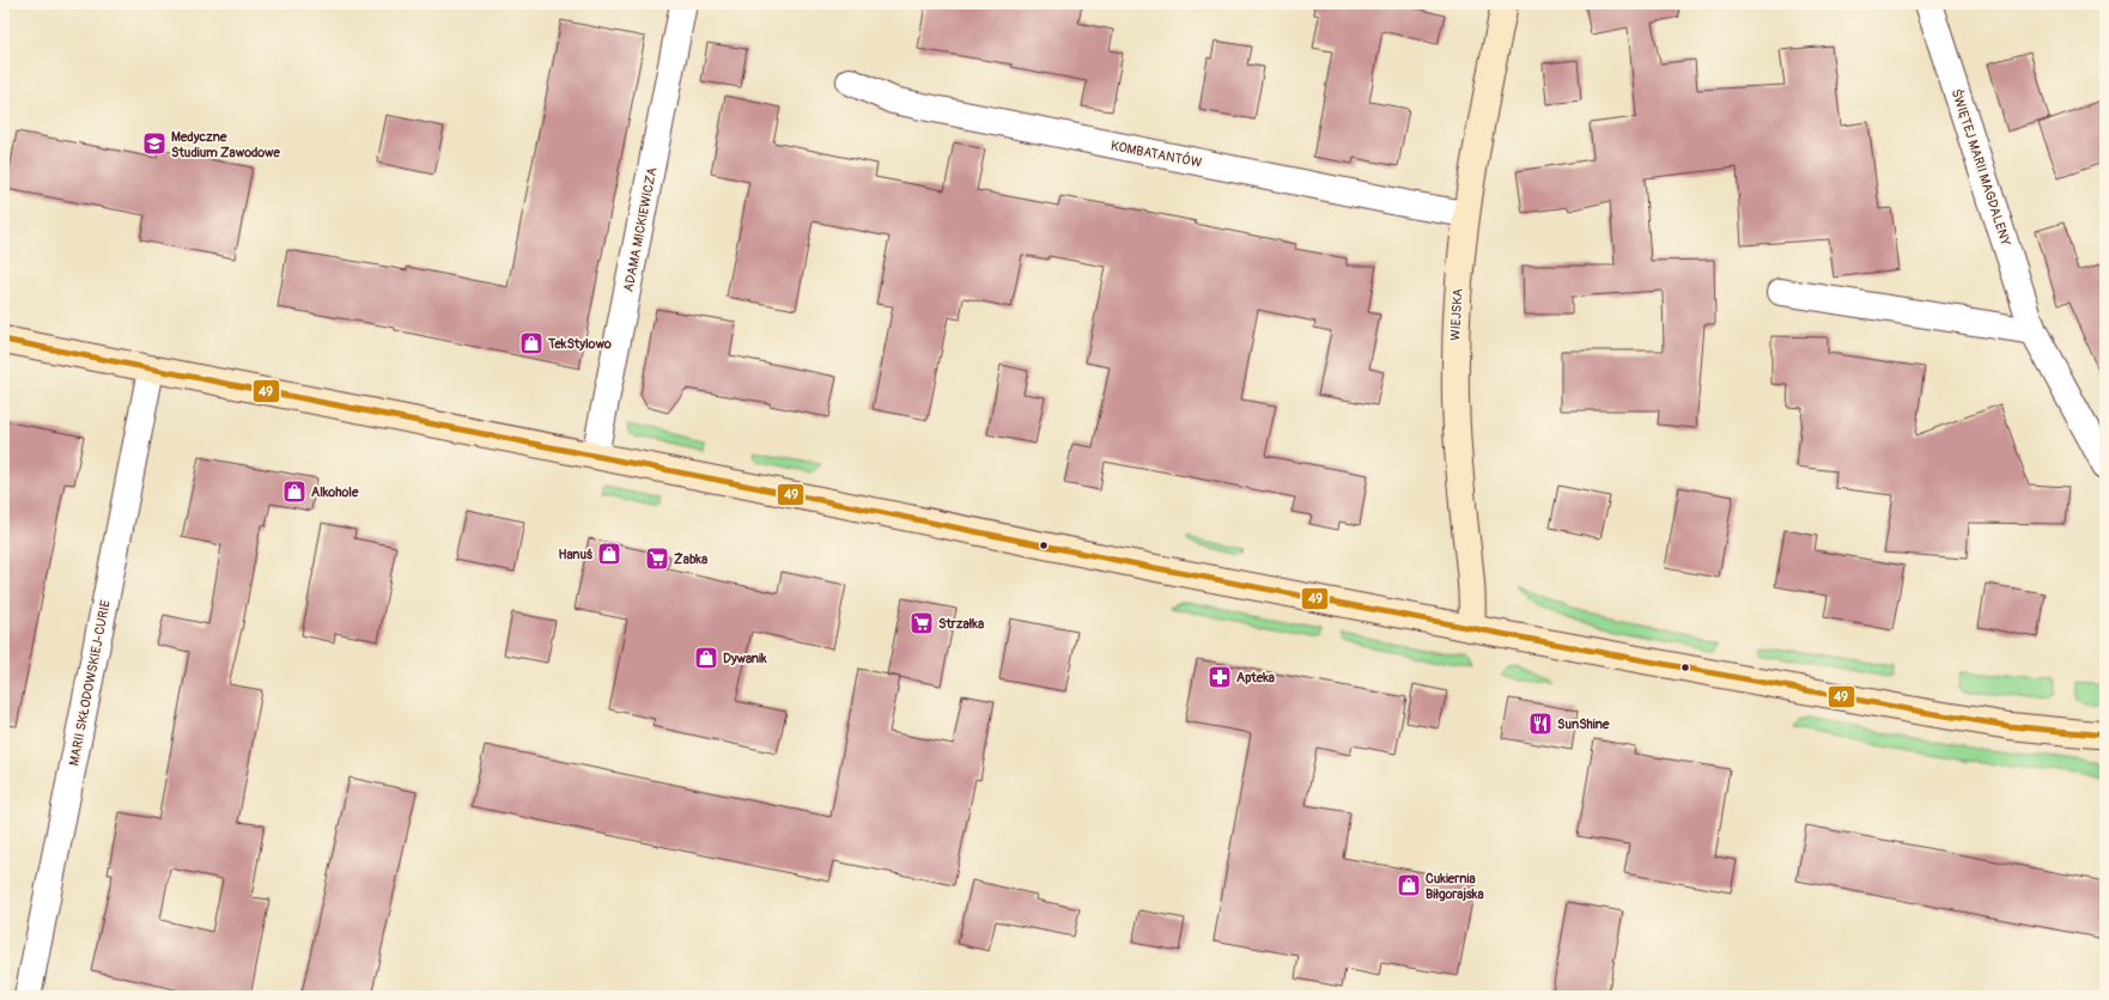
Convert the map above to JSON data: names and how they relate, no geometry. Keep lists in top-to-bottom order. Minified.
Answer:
{"streets":{"street":["KOMBATANTÓW","ŚWIĘTEJ MARII MAGDALENY","ADAMA MICKIEWICZA","WIEJSKA","MARII SKŁODOWSKIEJ-CURIE"]},"crossings":[["KOMBATANTÓW","WIEJSKA"]],"places":{"school or university":["Medyczne Studium Zawodowe"],"shop":["TekStylowo","Alkohole","Hanuś","Dywanik","Cukiernia Biłgorajska"],"supermarket":["Żabka","Strzałka"],"pharmacy":["Apteka"],"restaurant":["SunShine"]},"lines":["transit line 49"]}
